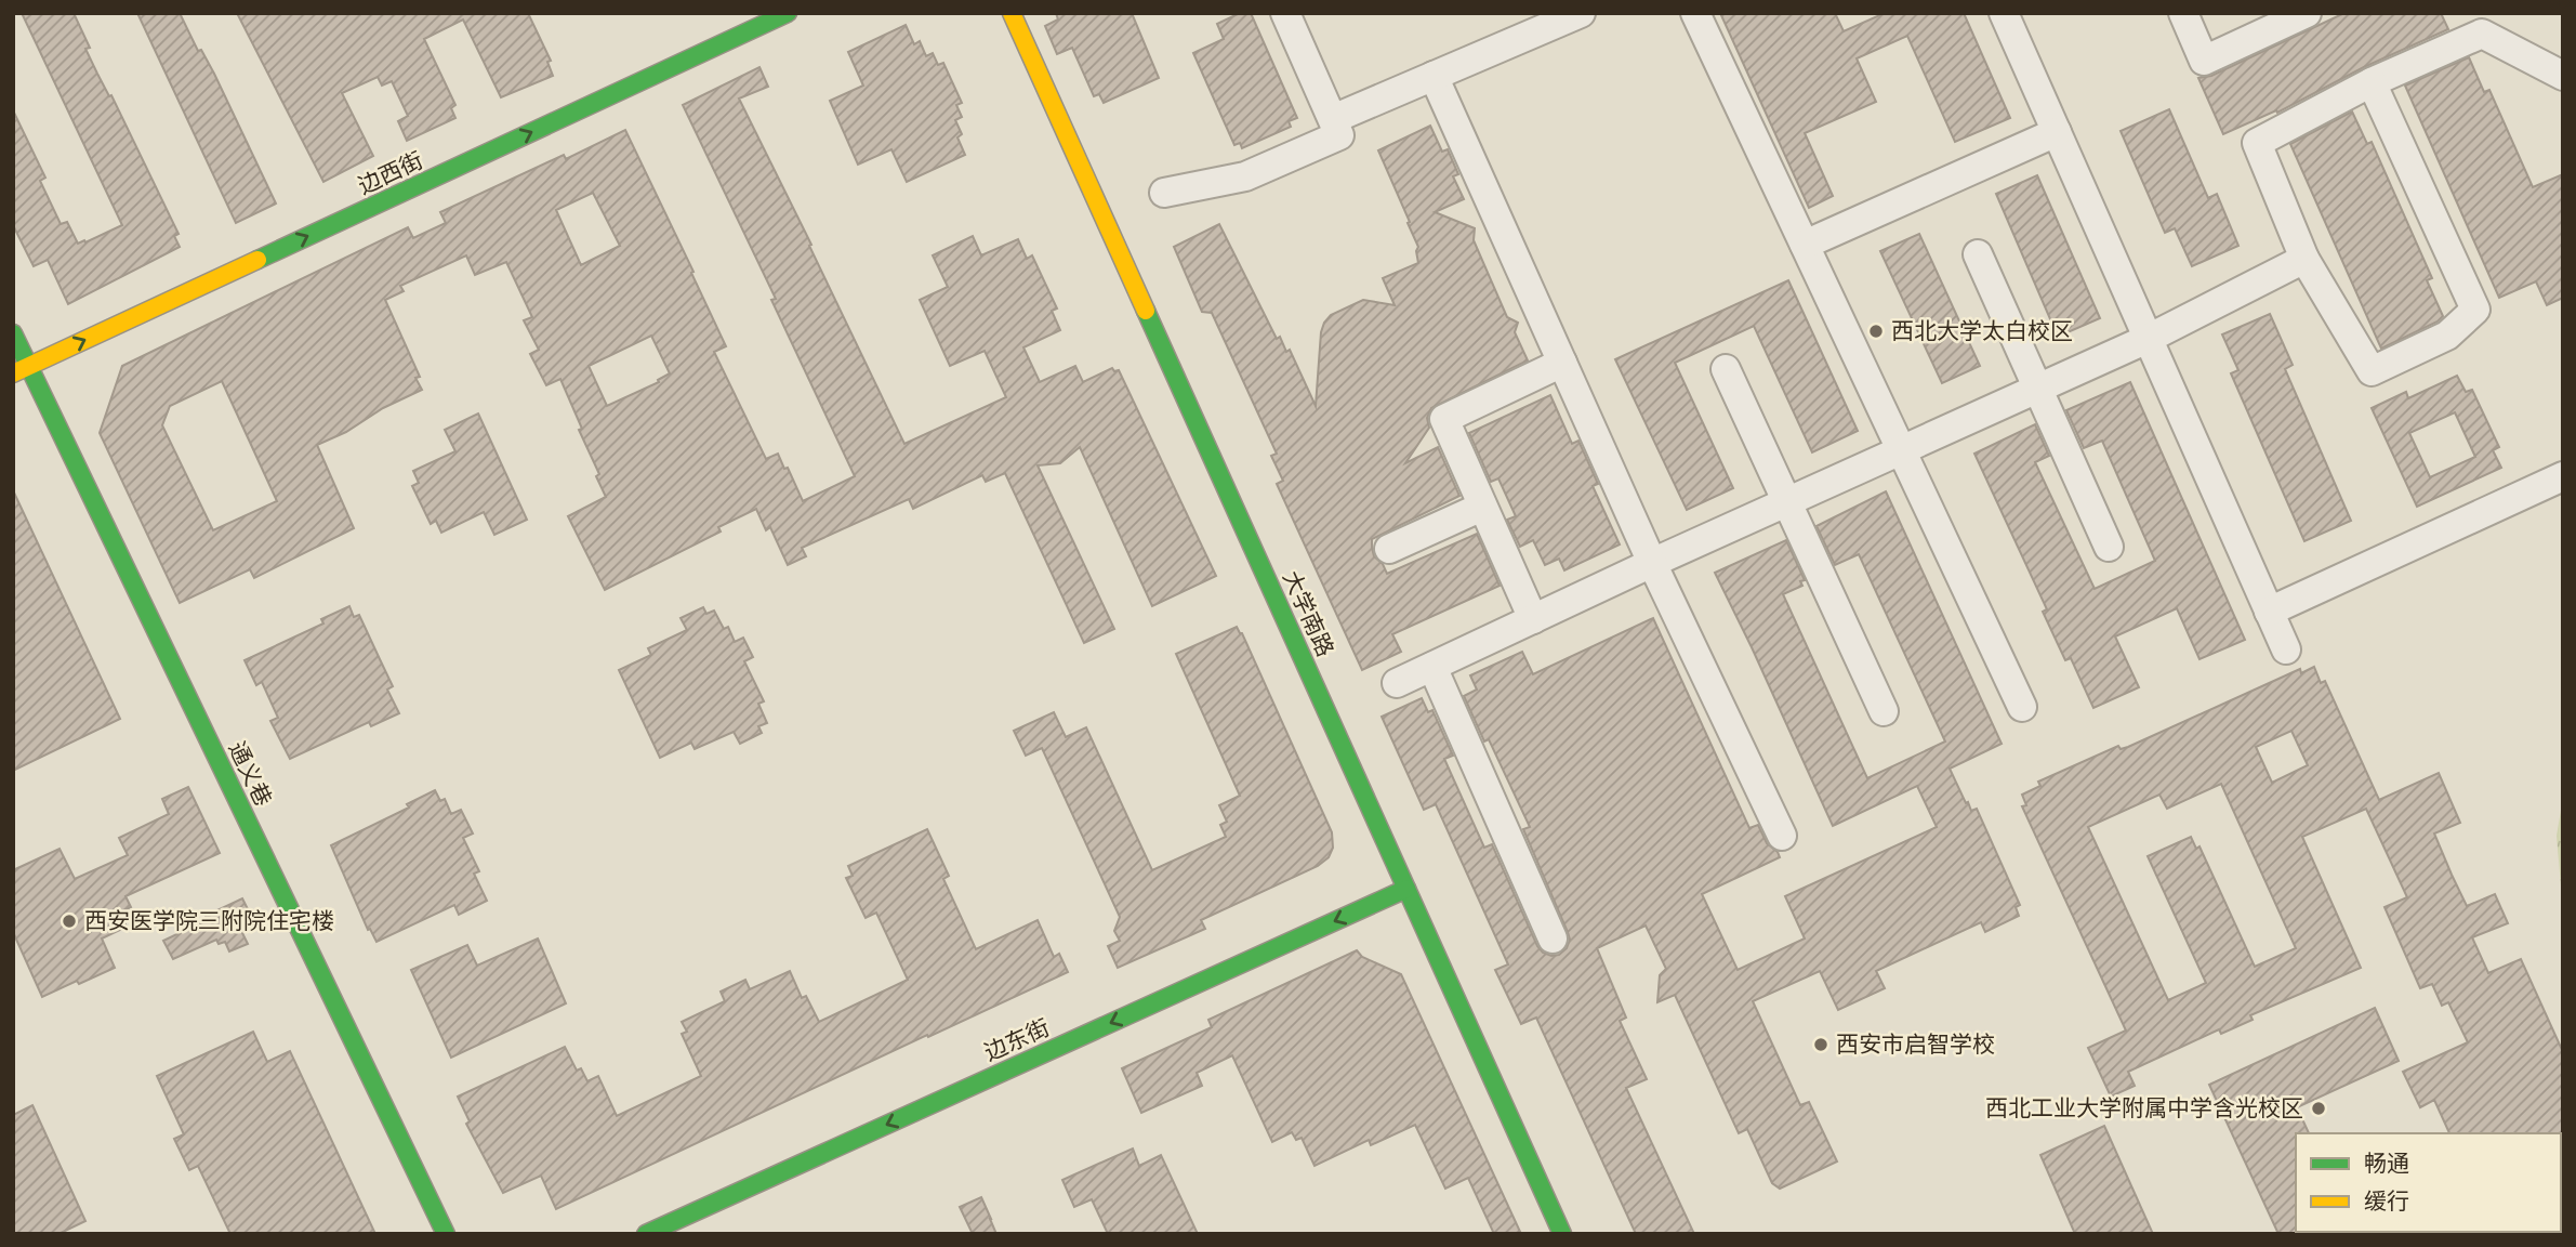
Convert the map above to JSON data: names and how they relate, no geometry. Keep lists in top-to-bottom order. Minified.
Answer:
{"streets":{"street":["边西街","大学南路","通义巷","边东街"]},"crossings":[["边西街","通义巷"],["大学南路","边东街"]],"one_way":["边西街","边东街"],"places":["西北大学太白校区","西安医学院三附院住宅楼","西安市启智学校","西北工业大学附属中学含光校区"],"legend":["畅通","缓行"]}
